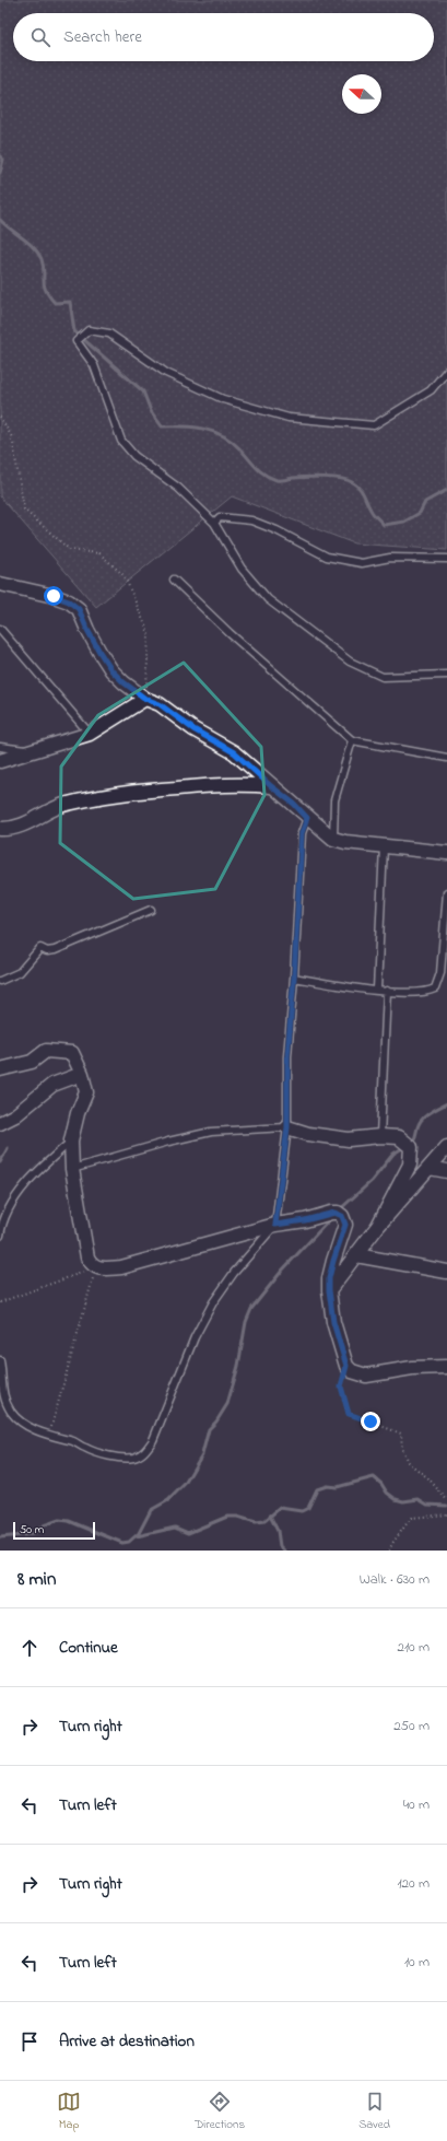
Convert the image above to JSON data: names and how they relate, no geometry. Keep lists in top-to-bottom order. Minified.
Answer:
{"scale_bar":"50 m","north":"left","page":{"search":"Search here","scale":"50 m","heading":["8 min","Walk · 630 m"],"list":[["Continue","210 m"],["Turn right","250 m"],["Turn left","40 m"],["Turn right","120 m"],["Turn left","10 m"],"Arrive at destination"],"nav":["Map","Directions","Saved"]}}
